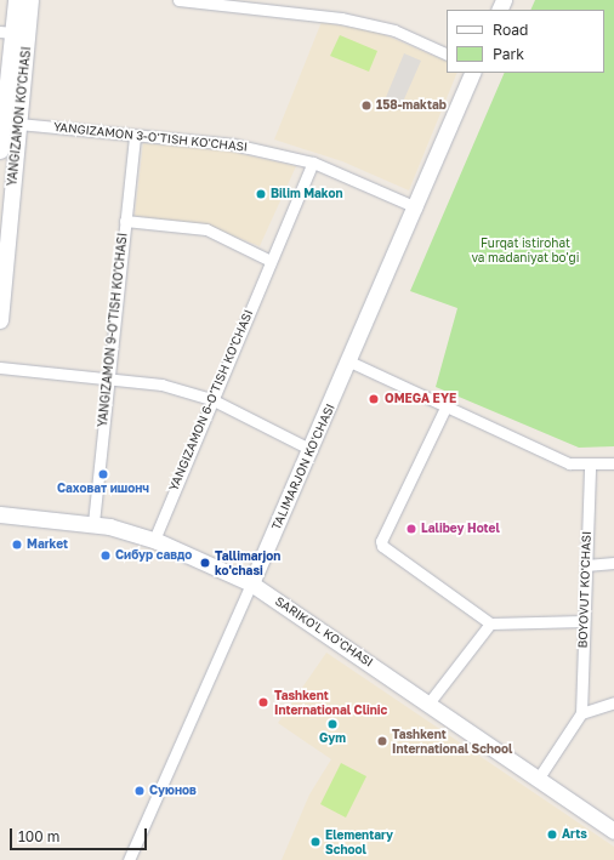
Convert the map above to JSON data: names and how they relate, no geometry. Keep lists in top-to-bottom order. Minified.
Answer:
{"streets":{"main road":["YANGIZAMON KO'CHASI","TALIMARJON KO'CHASI","SARIKO'L KO'CHASI"],"street":["YANGIZAMON 3-O'TISH KO'CHASI","YANGIZAMON 9-O'TISH KO'CHASI","YANGIZAMON 6-O'TISH KO'CHASI","BOYOVUT KO'CHASI"]},"crossings":[["YANGIZAMON KO'CHASI","YANGIZAMON 3-O'TISH KO'CHASI"],["YANGIZAMON 3-O'TISH KO'CHASI","YANGIZAMON 9-O'TISH KO'CHASI"],["YANGIZAMON 3-O'TISH KO'CHASI","YANGIZAMON 6-O'TISH KO'CHASI"],["YANGIZAMON 3-O'TISH KO'CHASI","TALIMARJON KO'CHASI"],["YANGIZAMON 9-O'TISH KO'CHASI","SARIKO'L KO'CHASI"],["YANGIZAMON 6-O'TISH KO'CHASI","SARIKO'L KO'CHASI"],["TALIMARJON KO'CHASI","SARIKO'L KO'CHASI"]],"parks":["Furqat istirohat va madaniyat bo'gi"],"places":["158-maktab","Bilim Makon","OMEGA EYE","Саховат ишонч","Lalibey Hotel","Market","Сибур савдо","Tallimarjon ko'chasi","Tashkent International Clinic","Gym","Tashkent International School","Суюнов","Arts","Elementary School"],"legend":["Road","Park"],"scale_bar":"100 m"}
